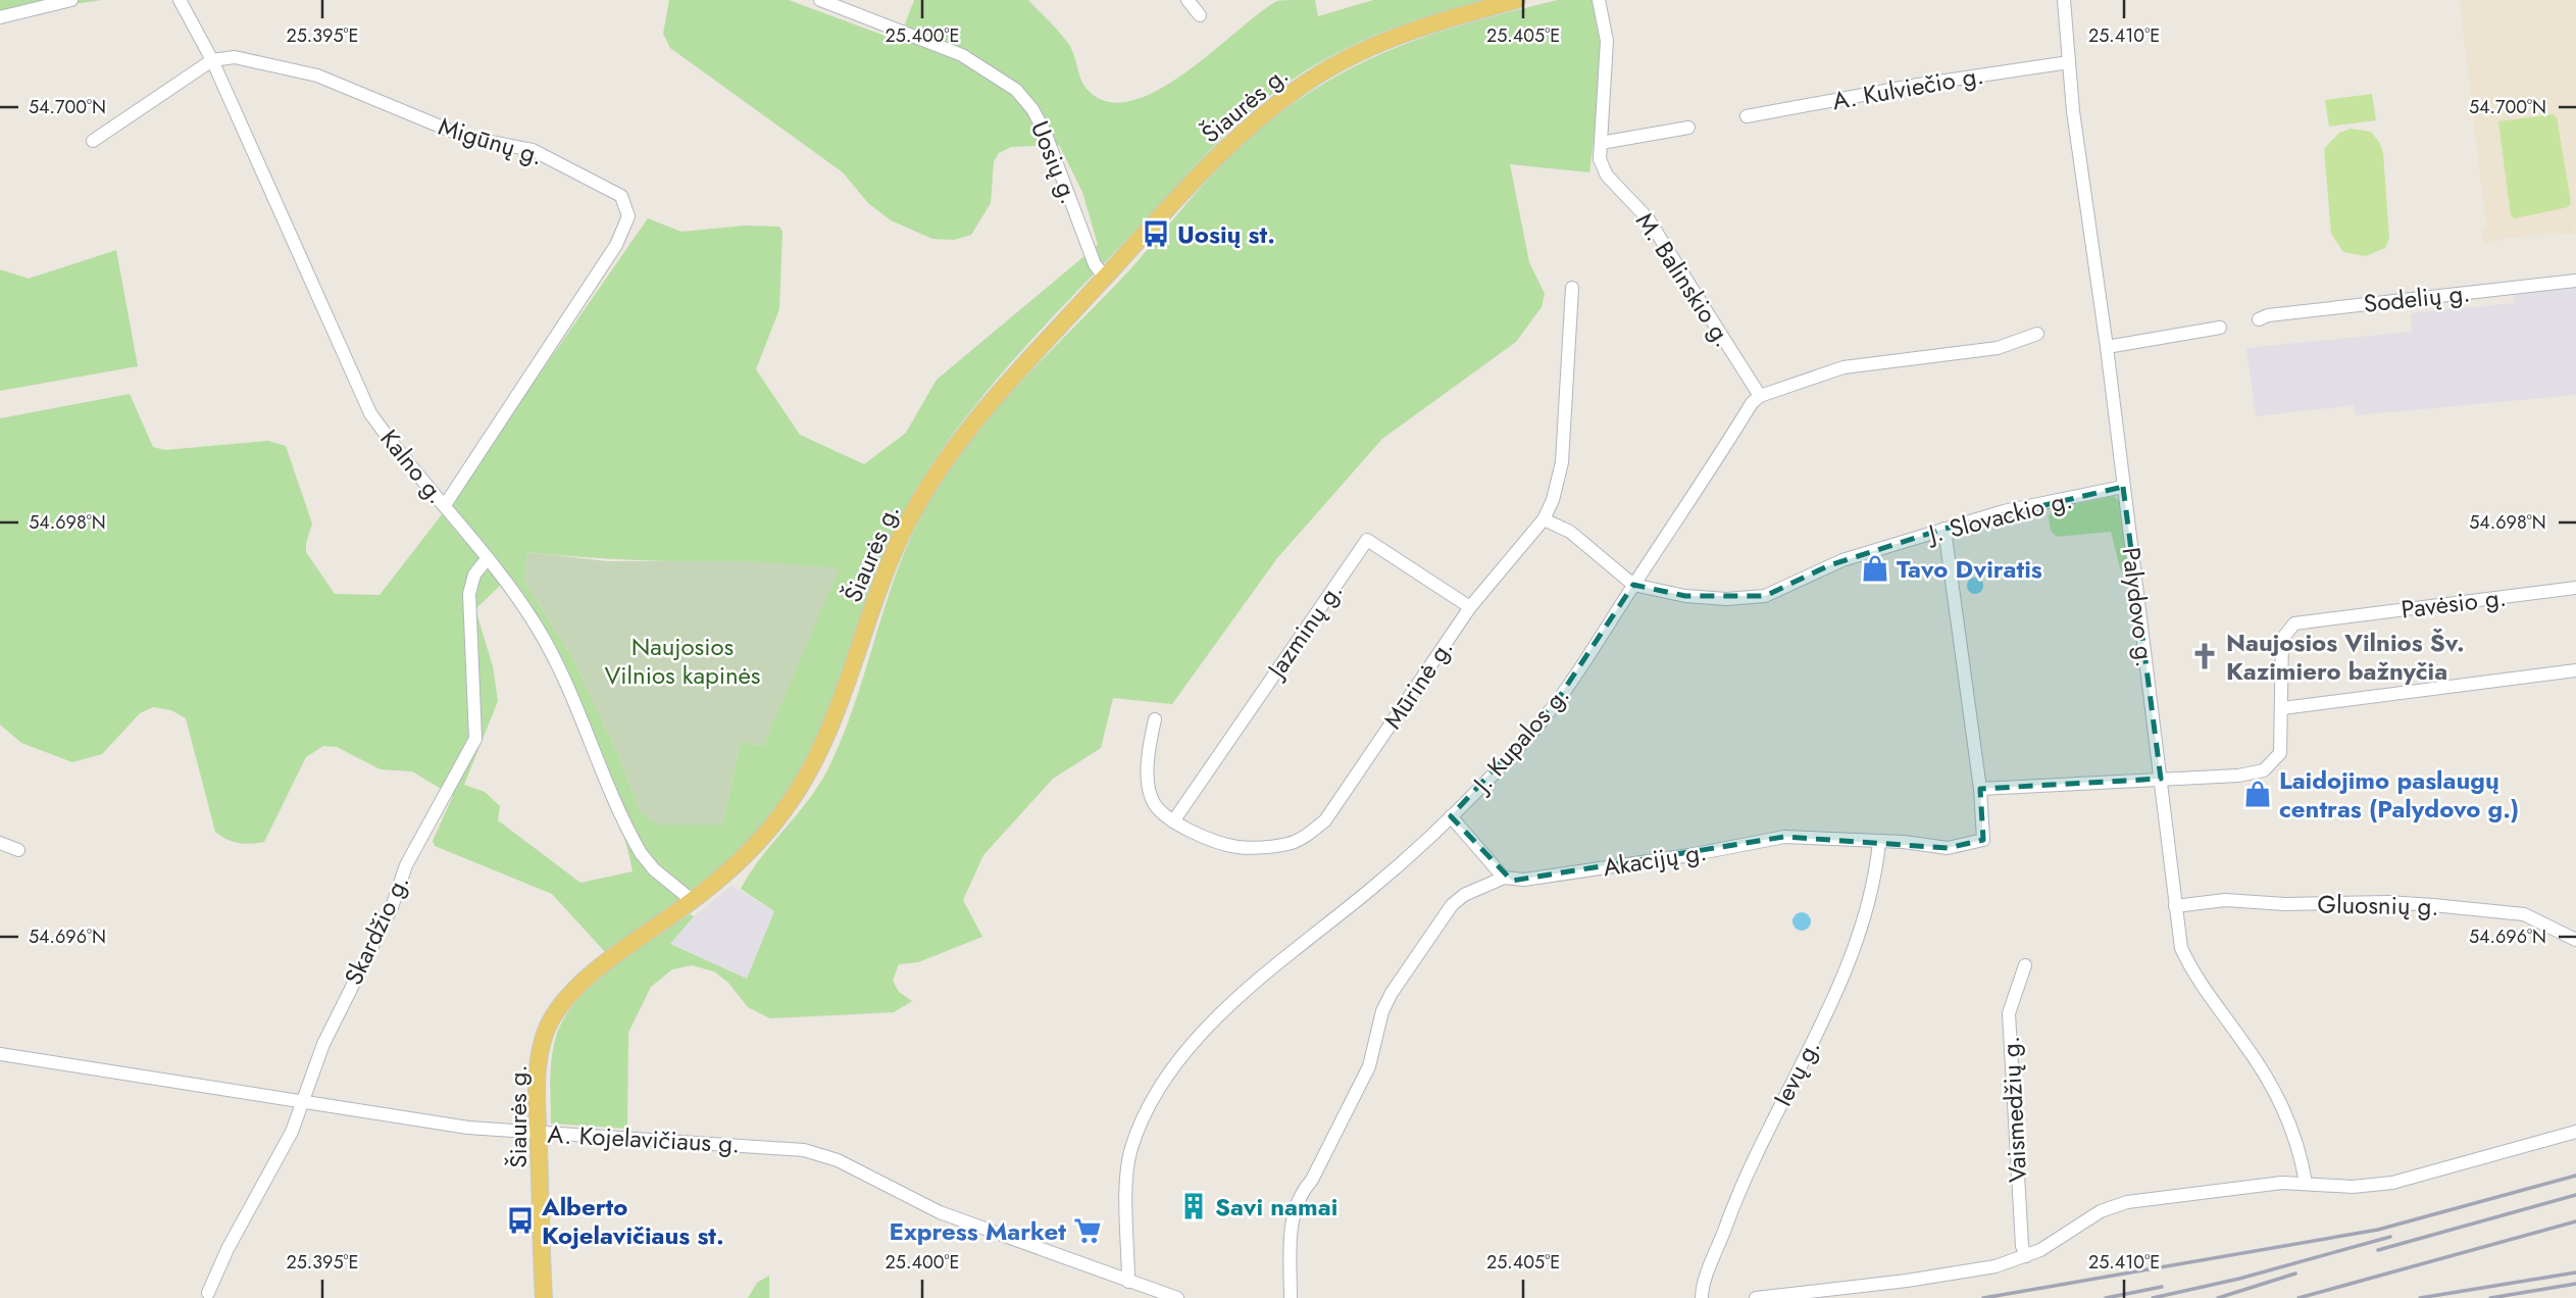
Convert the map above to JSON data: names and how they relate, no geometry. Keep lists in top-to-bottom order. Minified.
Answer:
{"streets":{"main road":["Šiaurės g."],"street":["A. Kulviečio g.","Migūnų g.","Uosių g.","M. Balinskio g.","Sodelių g.","Kalno g.","J. Slovackio g.","Pavėsio g.","Palydovo g.","Jazminų g.","Mūrinė g.","J. Kupalos g.","Akacijų g.","Gluosnių g.","Skardžio g.","Ievų g.","Vaismedžių g.","A. Kojelavičiaus g."]},"crossings":[["A. Kulviečio g.","Palydovo g."],["Šiaurės g.","Uosių g."],["Šiaurės g.","Kalno g."],["Šiaurės g.","A. Kojelavičiaus g."],["Migūnų g.","Kalno g."],["M. Balinskio g.","J. Kupalos g."],["Kalno g.","Skardžio g."],["J. Slovackio g.","Palydovo g."],["J. Slovackio g.","J. Kupalos g."],["J. Slovackio g.","Akacijų g."],["Pavėsio g.","Palydovo g."],["Pavėsio g.","Akacijų g."],["Palydovo g.","Gluosnių g."],["Jazminų g.","Mūrinė g."],["J. Kupalos g.","A. Kojelavičiaus g."],["Akacijų g.","Ievų g."],["Skardžio g.","A. Kojelavičiaus g."]],"parks":["Naujosios Vilnios kapinės"],"places":{"bus stop":["Uosių st.","Alberto Kojelavičiaus st."],"shop":["Tavo Dviratis","Laidojimo paslaugų centras (Palydovo g.)"],"church":["Naujosios Vilnios Šv. Kazimiero bažnyčia"],"building":["Savi namai"],"supermarket":["Express Market"]},"coordinates":["25.395°E","25.400°E","25.405°E","25.410°E","54.700°N","54.698°N","54.696°N"]}
